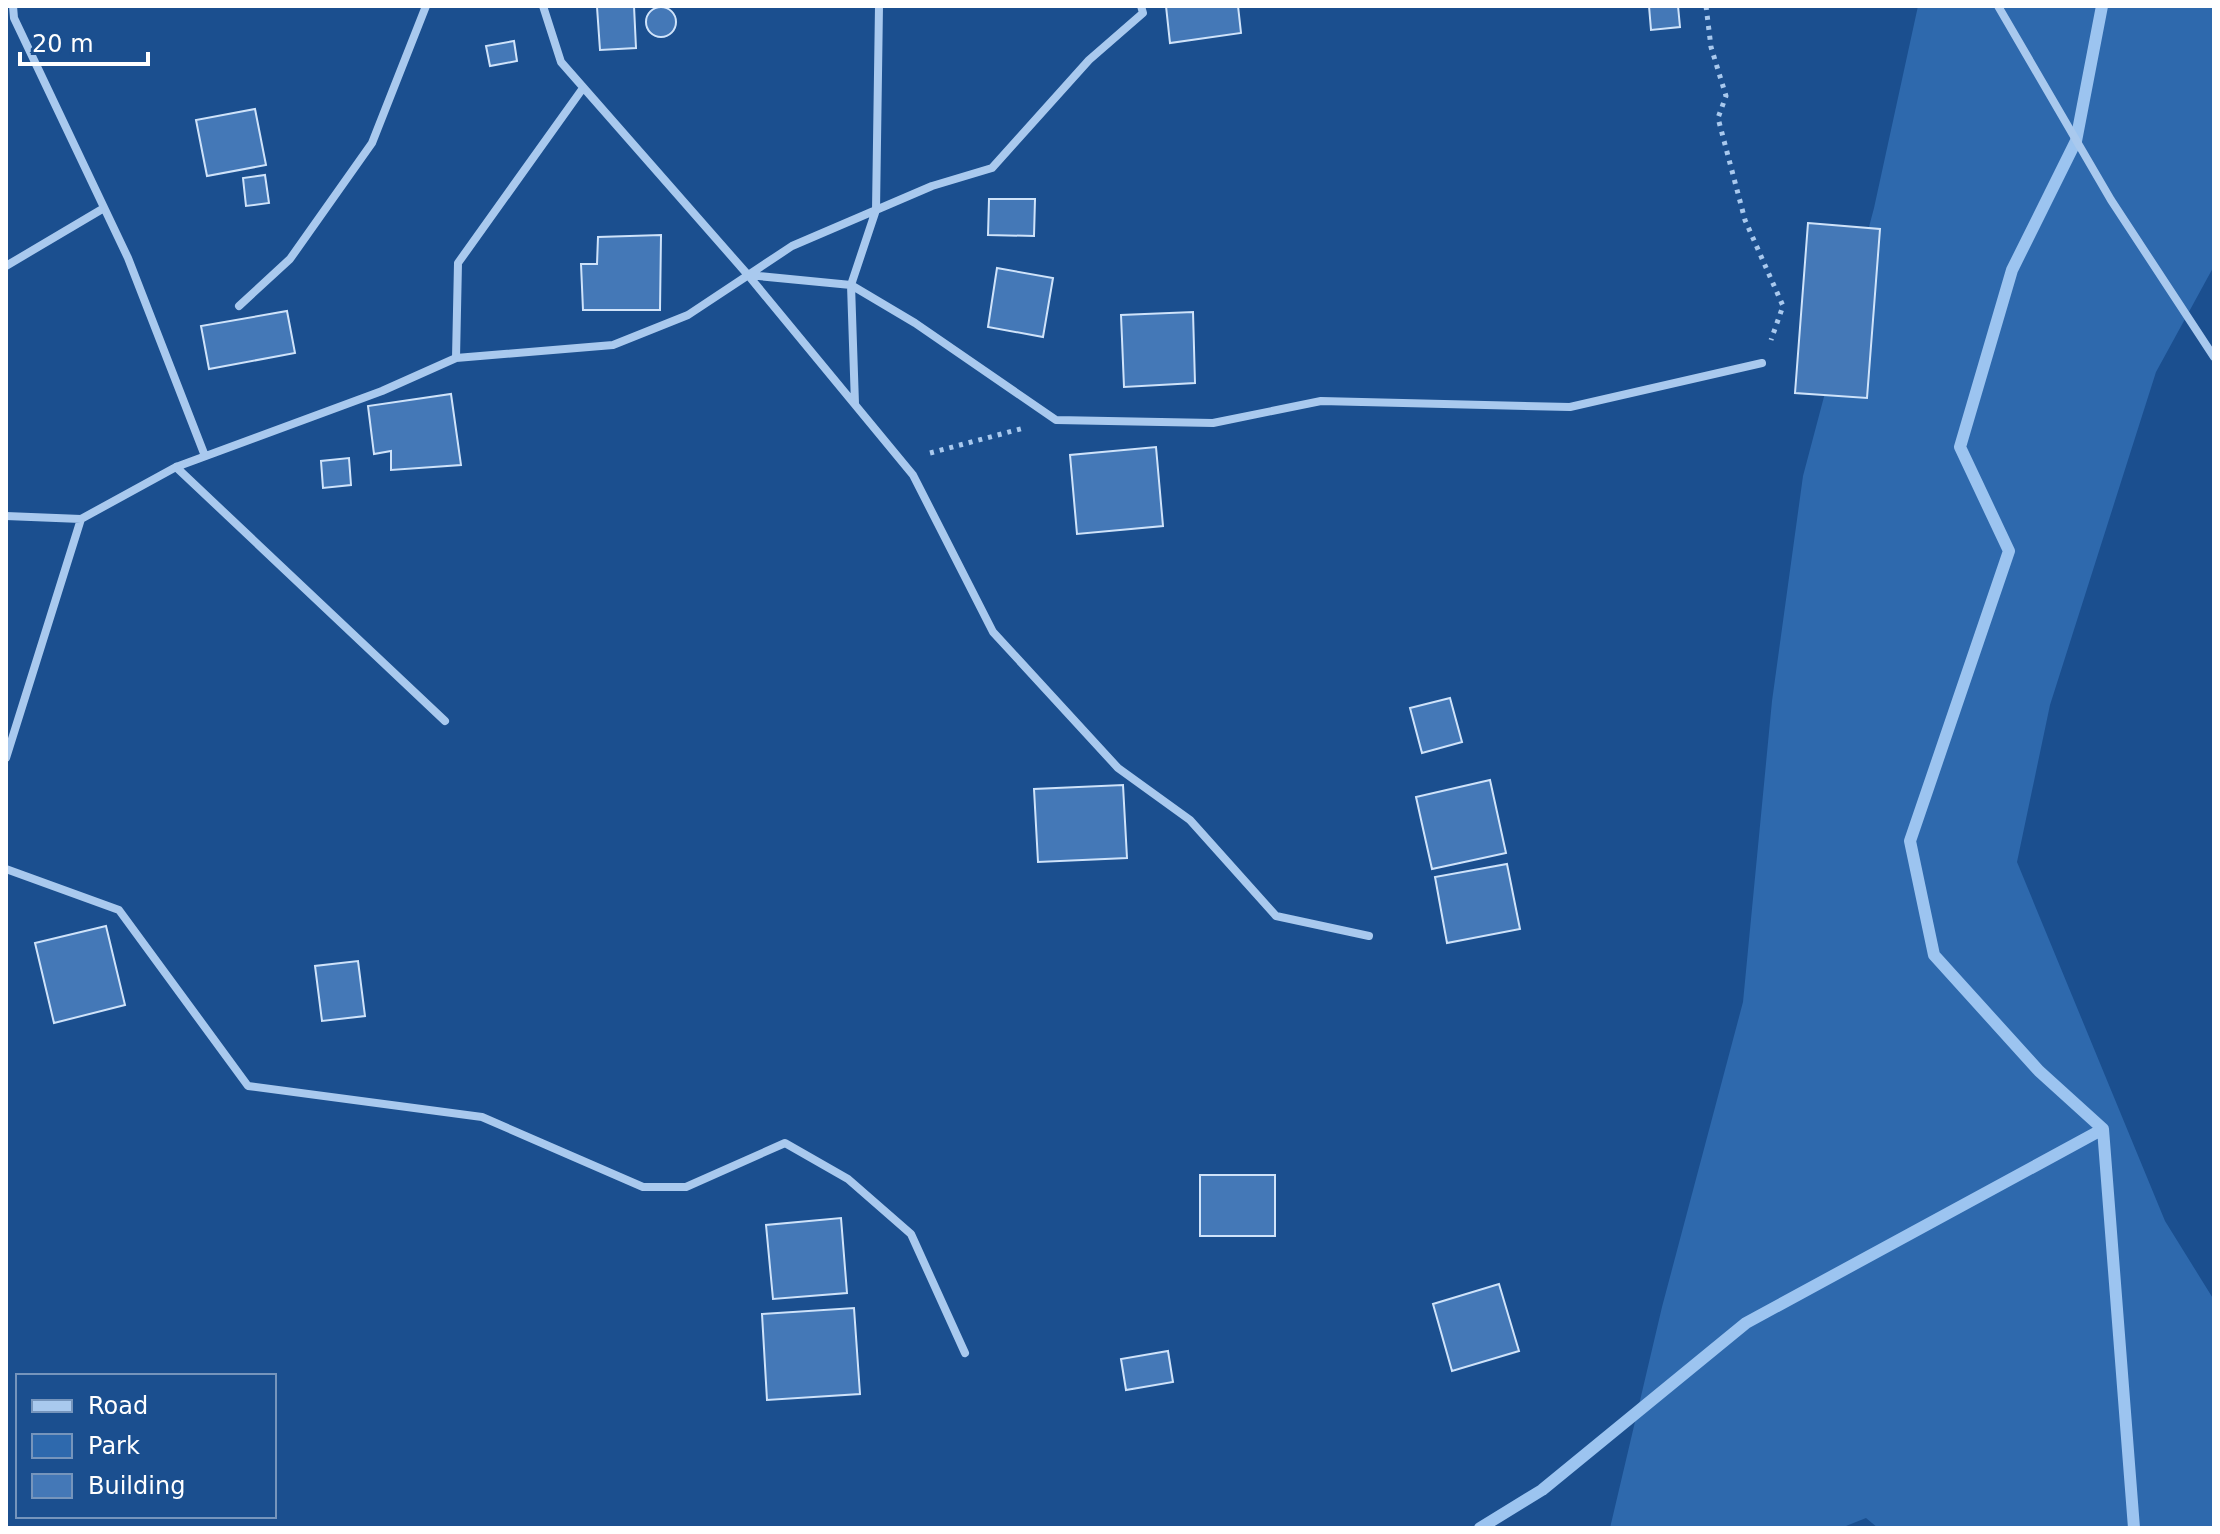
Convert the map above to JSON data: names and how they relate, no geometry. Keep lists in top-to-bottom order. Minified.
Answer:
{"legend":["Road","Park","Building"],"scale_bar":"20 m"}
